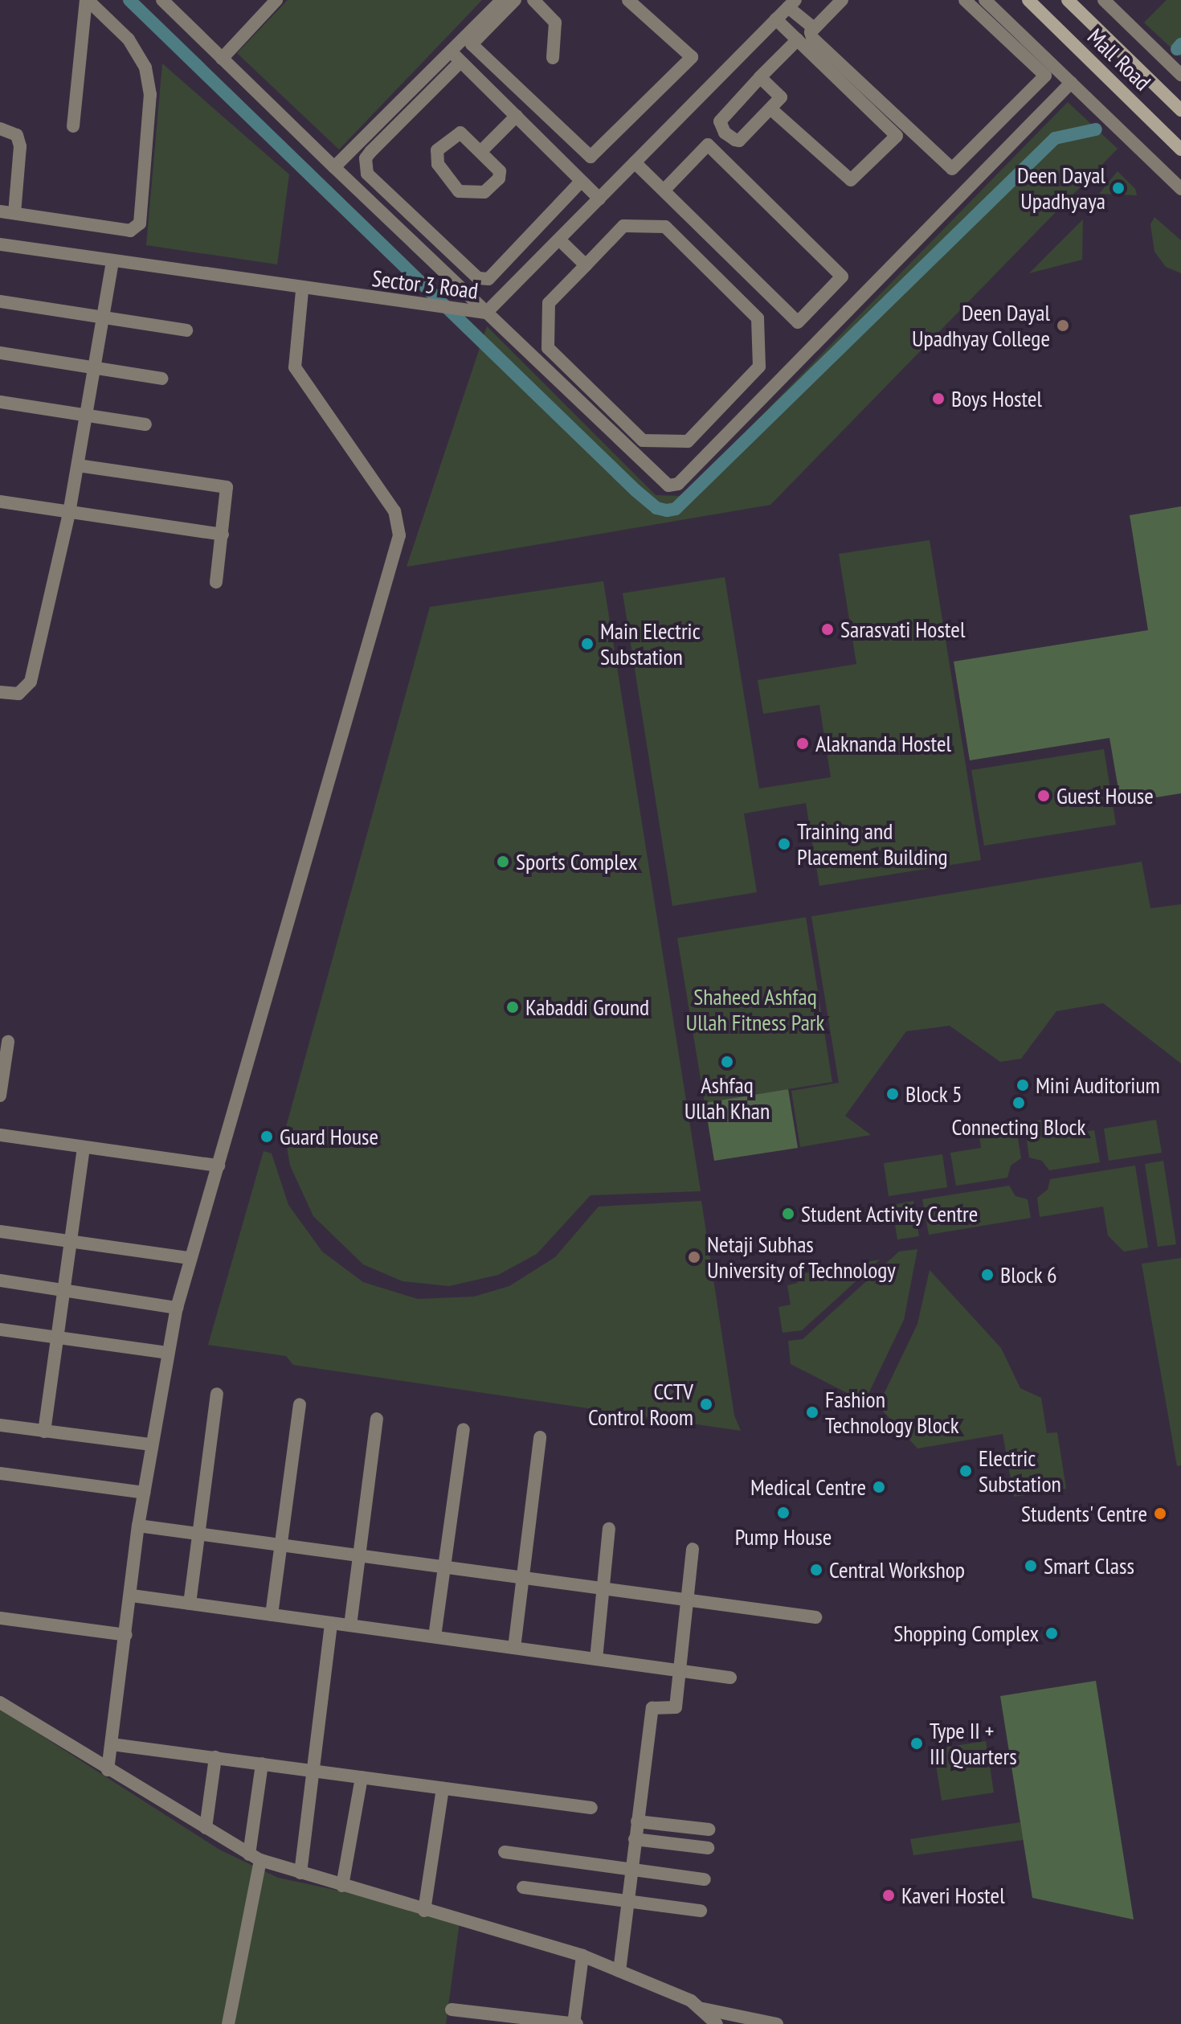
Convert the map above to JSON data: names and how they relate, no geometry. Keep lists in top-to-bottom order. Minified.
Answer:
{"streets":{"main road":["Mall Road"],"street":["Sector 3 Road"]},"parks":["Shaheed Ashfaq Ullah Fitness Park"],"places":["Deen Dayal Upadhyaya","Deen Dayal Upadhyay College","Boys Hostel","Sarasvati Hostel","Main Electric Substation","Alaknanda Hostel","Guest House","Training and Placement Building","Sports Complex","Kabaddi Ground","Ashfaq Ullah Khan","Mini Auditorium","Block 5","Connecting Block","Guard House","Student Activity Centre","Netaji Subhas University of Technology","Block 6","CCTV Control Room","Fashion Technology Block","Electric Substation","Medical Centre","Pump House","Students' Centre","Smart Class","Central Workshop","Shopping Complex","Type II + III Quarters","Kaveri Hostel"]}
